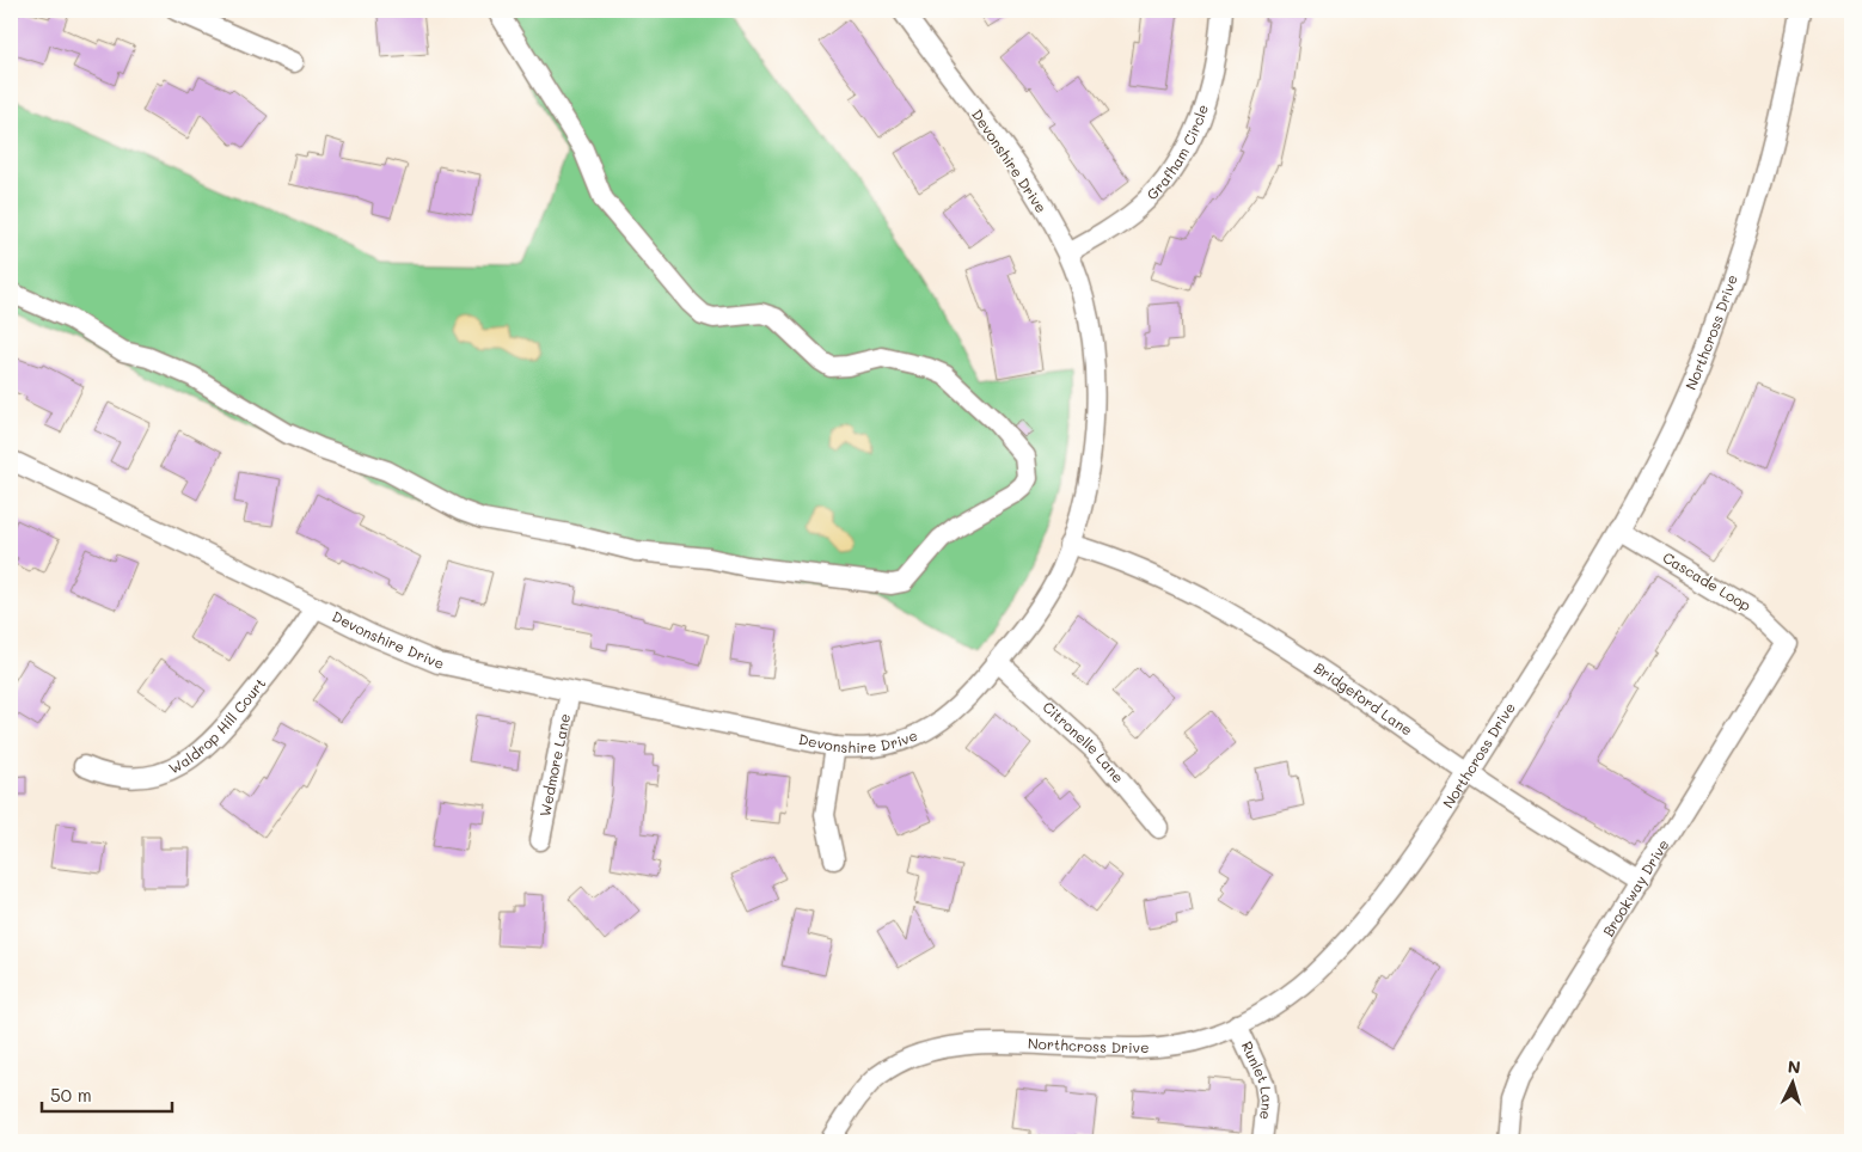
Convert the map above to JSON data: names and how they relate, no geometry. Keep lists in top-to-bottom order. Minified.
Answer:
{"streets":{"street":["Grafham Circle","Devonshire Drive","Northcross Drive","Cascade Loop","Bridgeford Lane","Waldrop Hill Court","Citronelle Lane","Wedmore Lane","Brookway Drive","Runlet Lane"]},"crossings":[["Grafham Circle","Devonshire Drive"],["Devonshire Drive","Bridgeford Lane"],["Devonshire Drive","Waldrop Hill Court"],["Devonshire Drive","Citronelle Lane"],["Devonshire Drive","Wedmore Lane"],["Northcross Drive","Cascade Loop"],["Northcross Drive","Bridgeford Lane"],["Northcross Drive","Runlet Lane"],["Cascade Loop","Brookway Drive"],["Bridgeford Lane","Brookway Drive"]],"scale_bar":"50 m","north":"top"}
